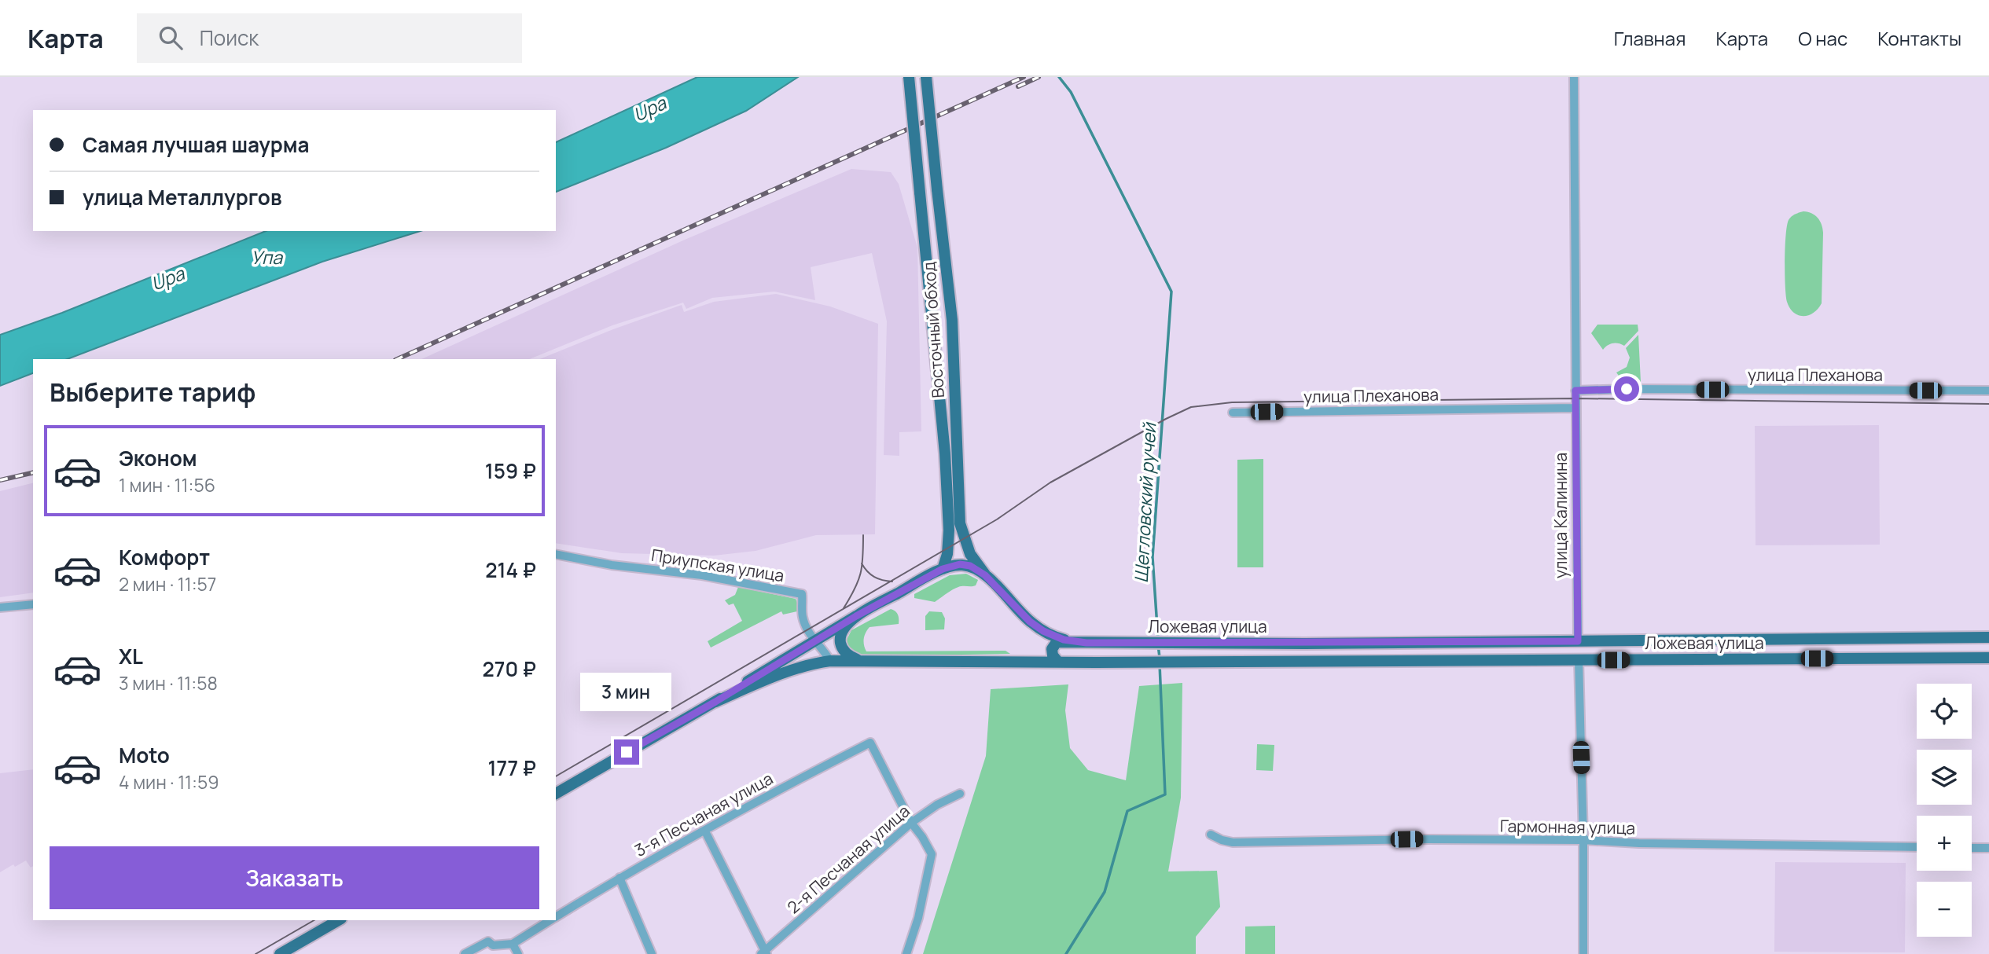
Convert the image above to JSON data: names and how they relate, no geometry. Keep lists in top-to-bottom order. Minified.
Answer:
{"streets":{"main road":["Восточный обход","улица Калинина","Ложевая улица"],"street":["улица Плеханова","Приупская улица","3-я Песчаная улица","Гармонная улица","2-я Песчаная улица"]},"crossings":[["Восточный обход","Ложевая улица"],["улица Плеханова","улица Калинина"],["улица Калинина","Ложевая улица"],["улица Калинина","Гармонная улица"],["3-я Песчаная улица","2-я Песчаная улица"]],"water":["Upa","Упа","Щегловский ручей"],"page":{"header":"Карта","search":"Поиск","nav":["Главная","Карта","О нас","Контакты"],"banner":["Самая лучшая шаурма","улица Металлургов"],"heading":"Выберите тариф","list":[{"name":"Эконом","note":"1 мин · 11:56","value":"159 ₽"},{"name":"Комфорт","note":"2 мин · 11:57","value":"214 ₽"},{"name":"XL","note":"3 мин · 11:58","value":"270 ₽"},{"name":"Moto","note":"4 мин · 11:59","value":"177 ₽"}],"bubble":"3 мин","map_buttons":["+","−"],"buttons":"Заказать"}}
